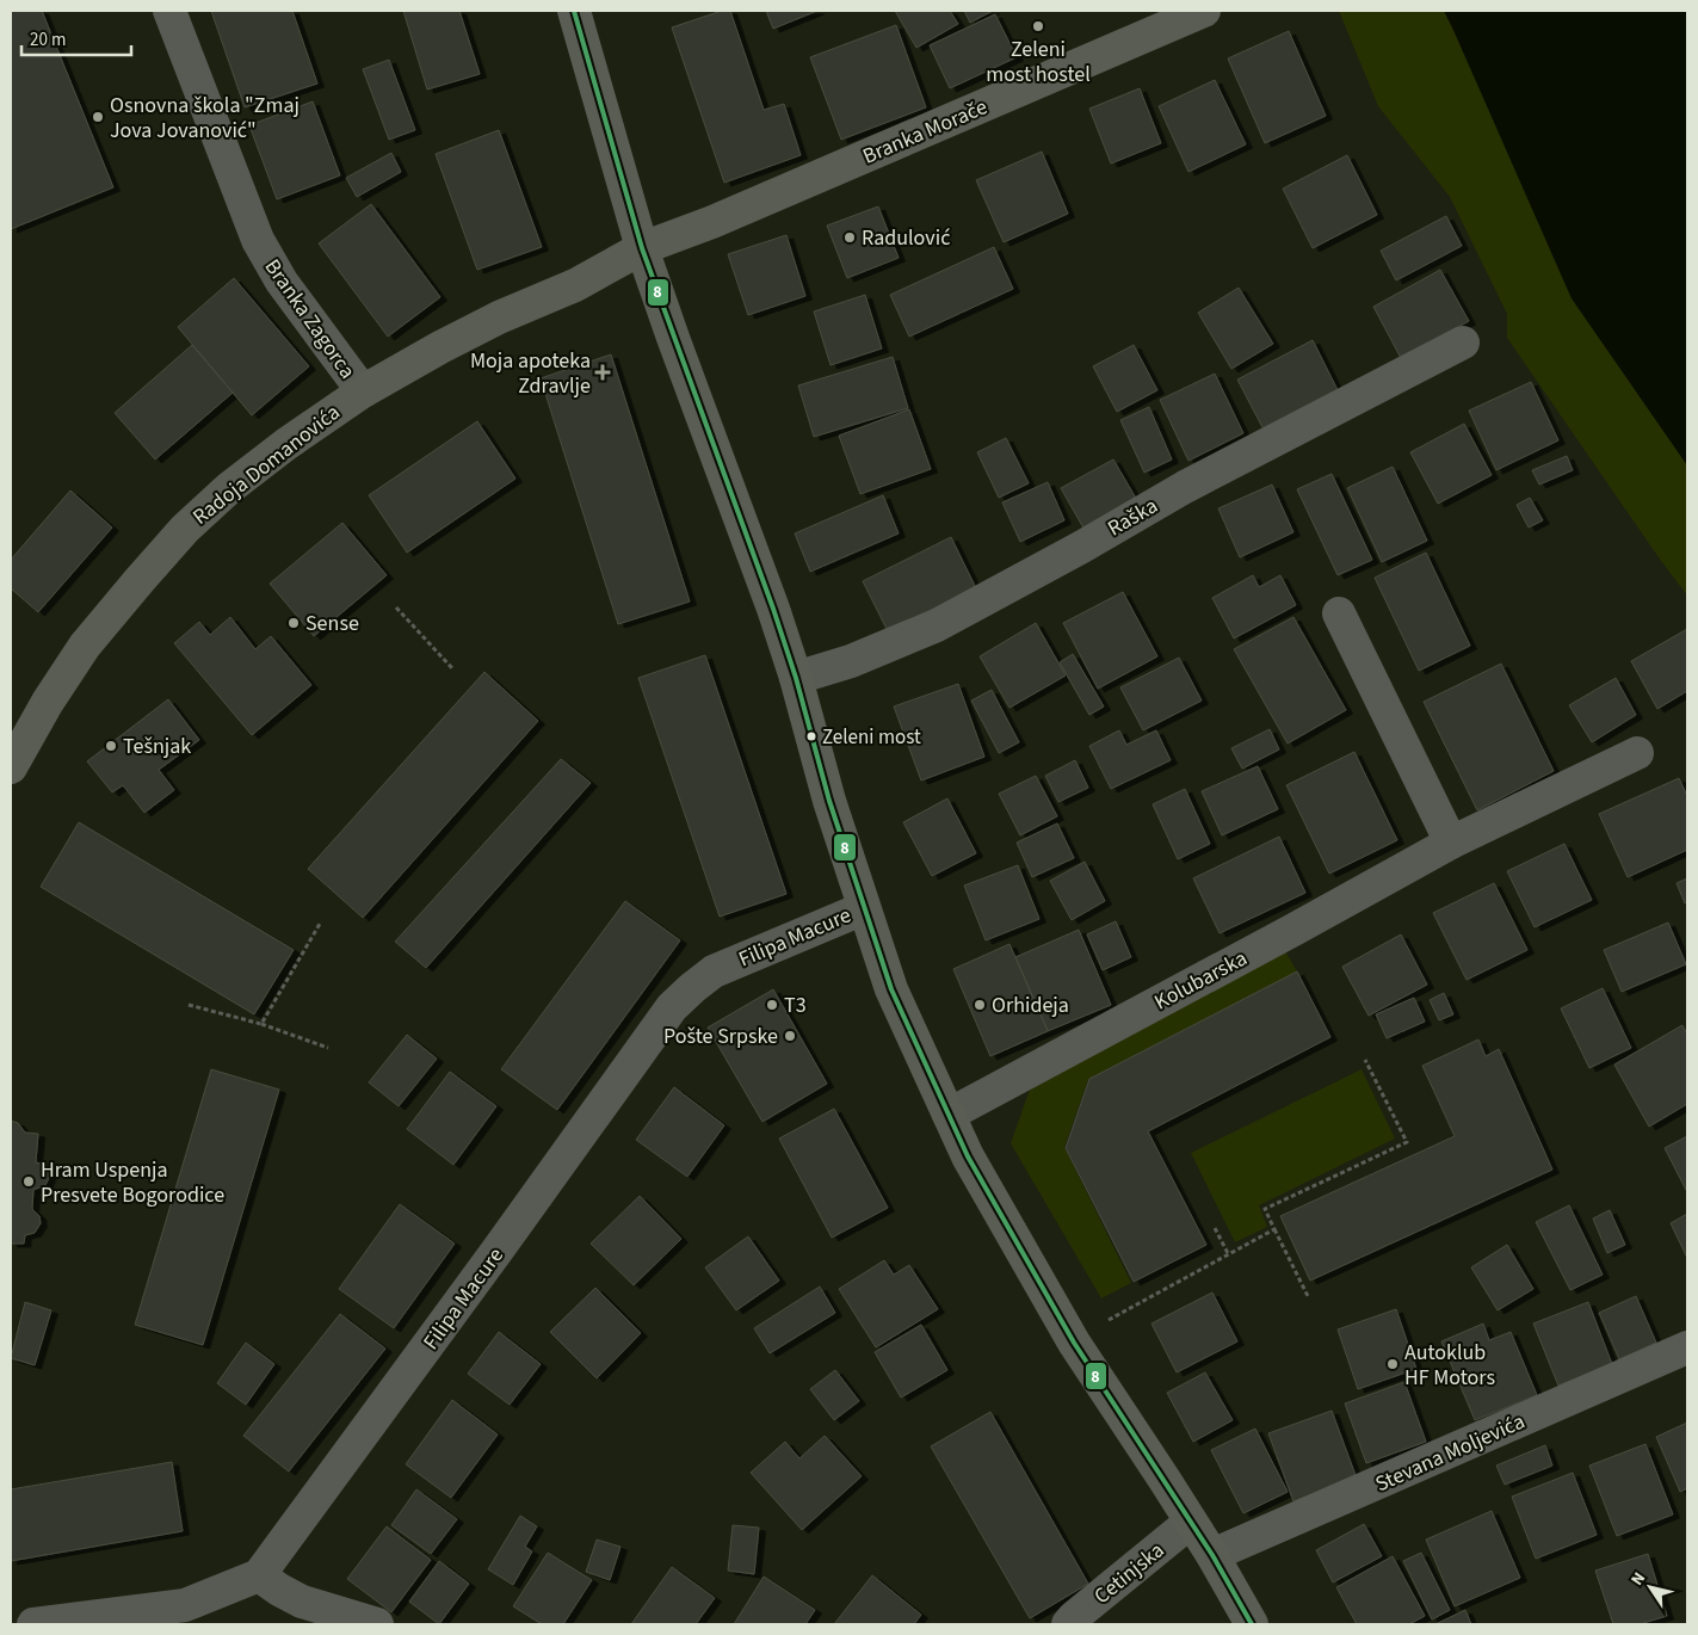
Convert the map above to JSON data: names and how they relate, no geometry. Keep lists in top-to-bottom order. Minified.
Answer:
{"streets":{"main road":["Branka Morače","Radoja Domanovića"],"street":["Branka Zagorca","Raška","Filipa Macure","Kolubarska","Stevana Moljevića","Cetinjska"]},"crossings":[["Branka Morače","Radoja Domanovića"],["Branka Zagorca","Radoja Domanovića"]],"places":{"other":["Zeleni most hostel","Osnovna škola \"Zmaj Jova Jovanović\"","Radulović","Sense","Zeleni most","Tešnjak","T3","Orhideja","Pošte Srpske","Hram Uspenja Presvete Bogorodice","Autoklub HF Motors"],"health":["Moja apoteka Zdravlje"]},"lines":["transit line 8"],"scale_bar":"20 m","north":"top left"}
